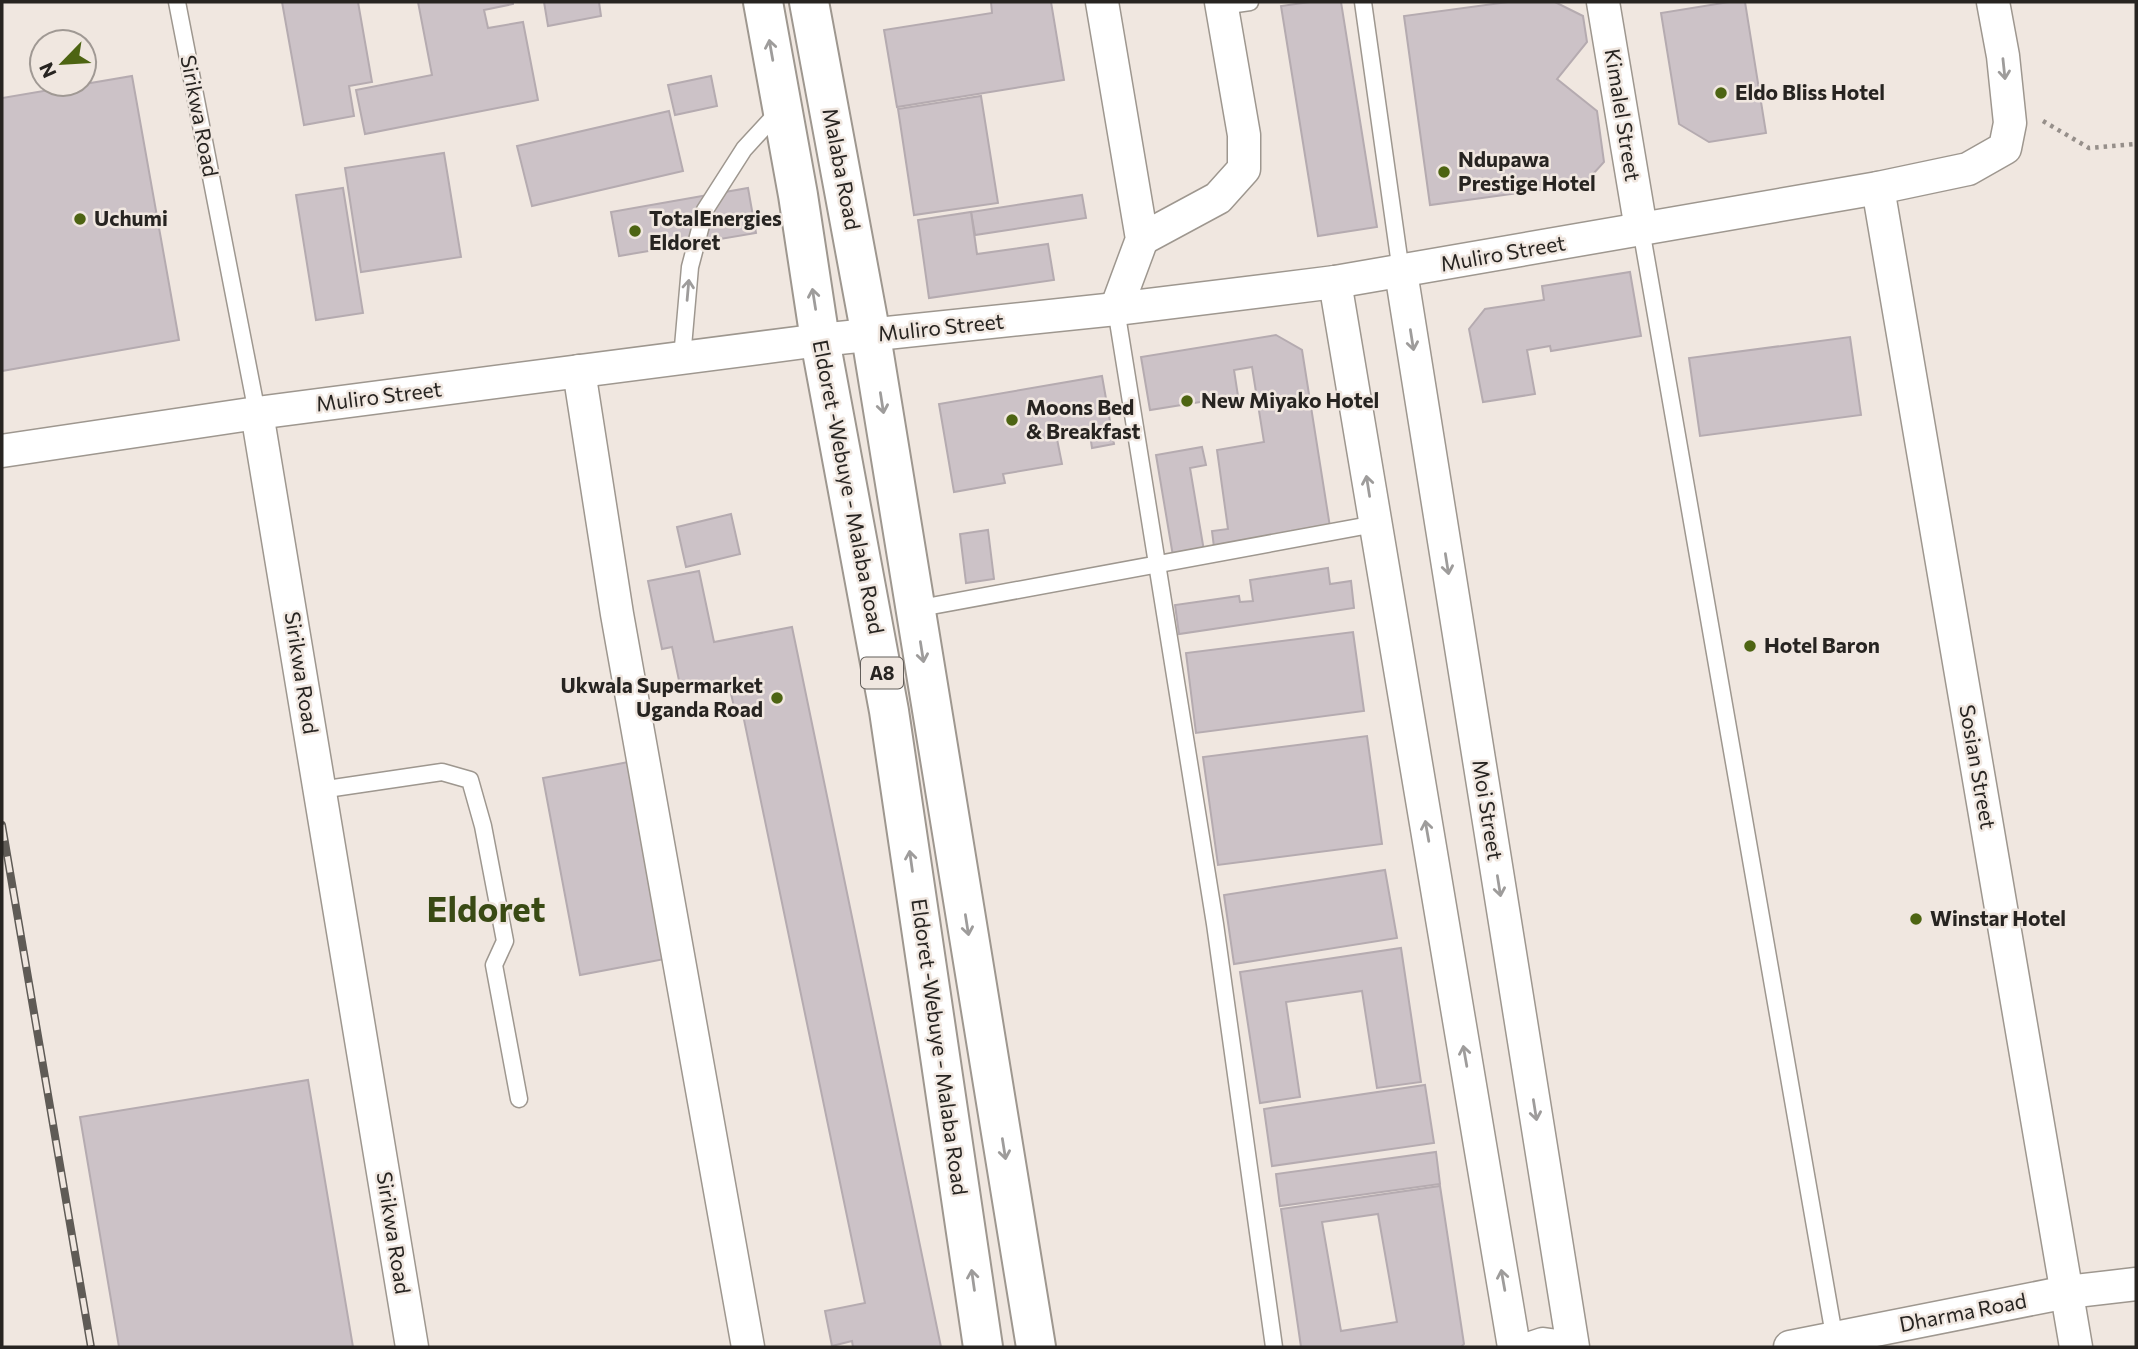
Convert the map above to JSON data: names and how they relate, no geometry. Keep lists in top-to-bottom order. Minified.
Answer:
{"streets":{"highway":["Malaba Road","Eldoret -Webuye - Malaba Road","A8"],"street":["Kimalel Street","Sirikwa Road","Muliro Street","Sosian Street","Moi Street","Dharma Road"]},"crossings":[["Kimalel Street","Muliro Street"],["Sirikwa Road","Muliro Street"],["Malaba Road","Muliro Street"],["Malaba Road","Eldoret -Webuye - Malaba Road"],["Muliro Street","Eldoret -Webuye - Malaba Road"],["Muliro Street","Sosian Street"],["Muliro Street","Moi Street"],["Sosian Street","Dharma Road"]],"districts":["Eldoret"],"places":["Eldo Bliss Hotel","Ndupawa Prestige Hotel","Uchumi","TotalEnergies Eldoret","New Miyako Hotel","Moons Bed & Breakfast","Hotel Baron","Ukwala Supermarket Uganda Road","Winstar Hotel"],"north":"bottom left"}
